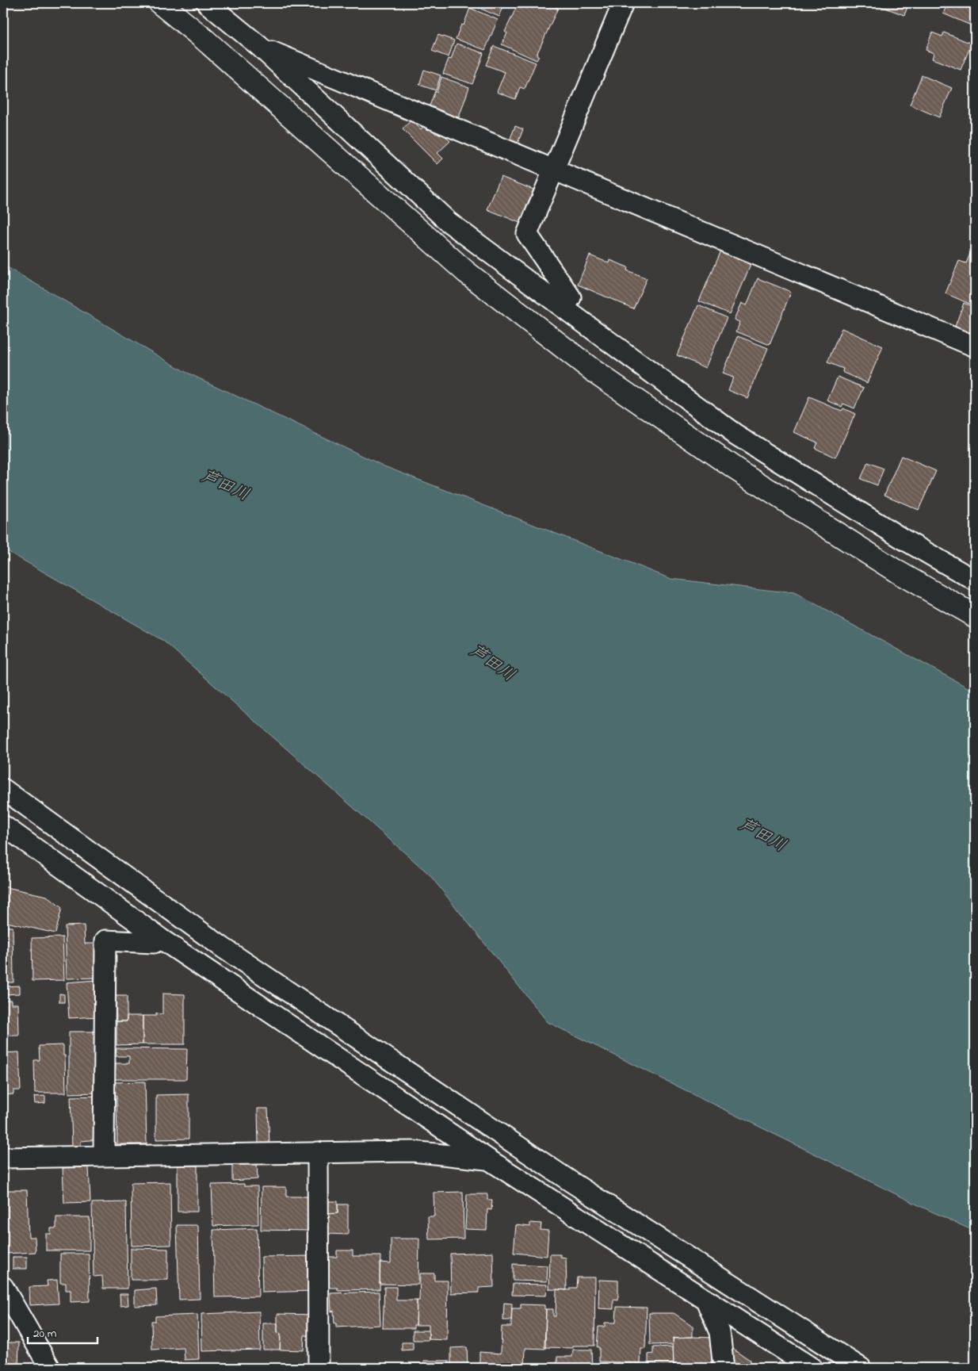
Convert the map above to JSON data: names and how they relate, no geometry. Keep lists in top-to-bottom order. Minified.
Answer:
{"water":["芦田川"],"scale_bar":"20 m"}
